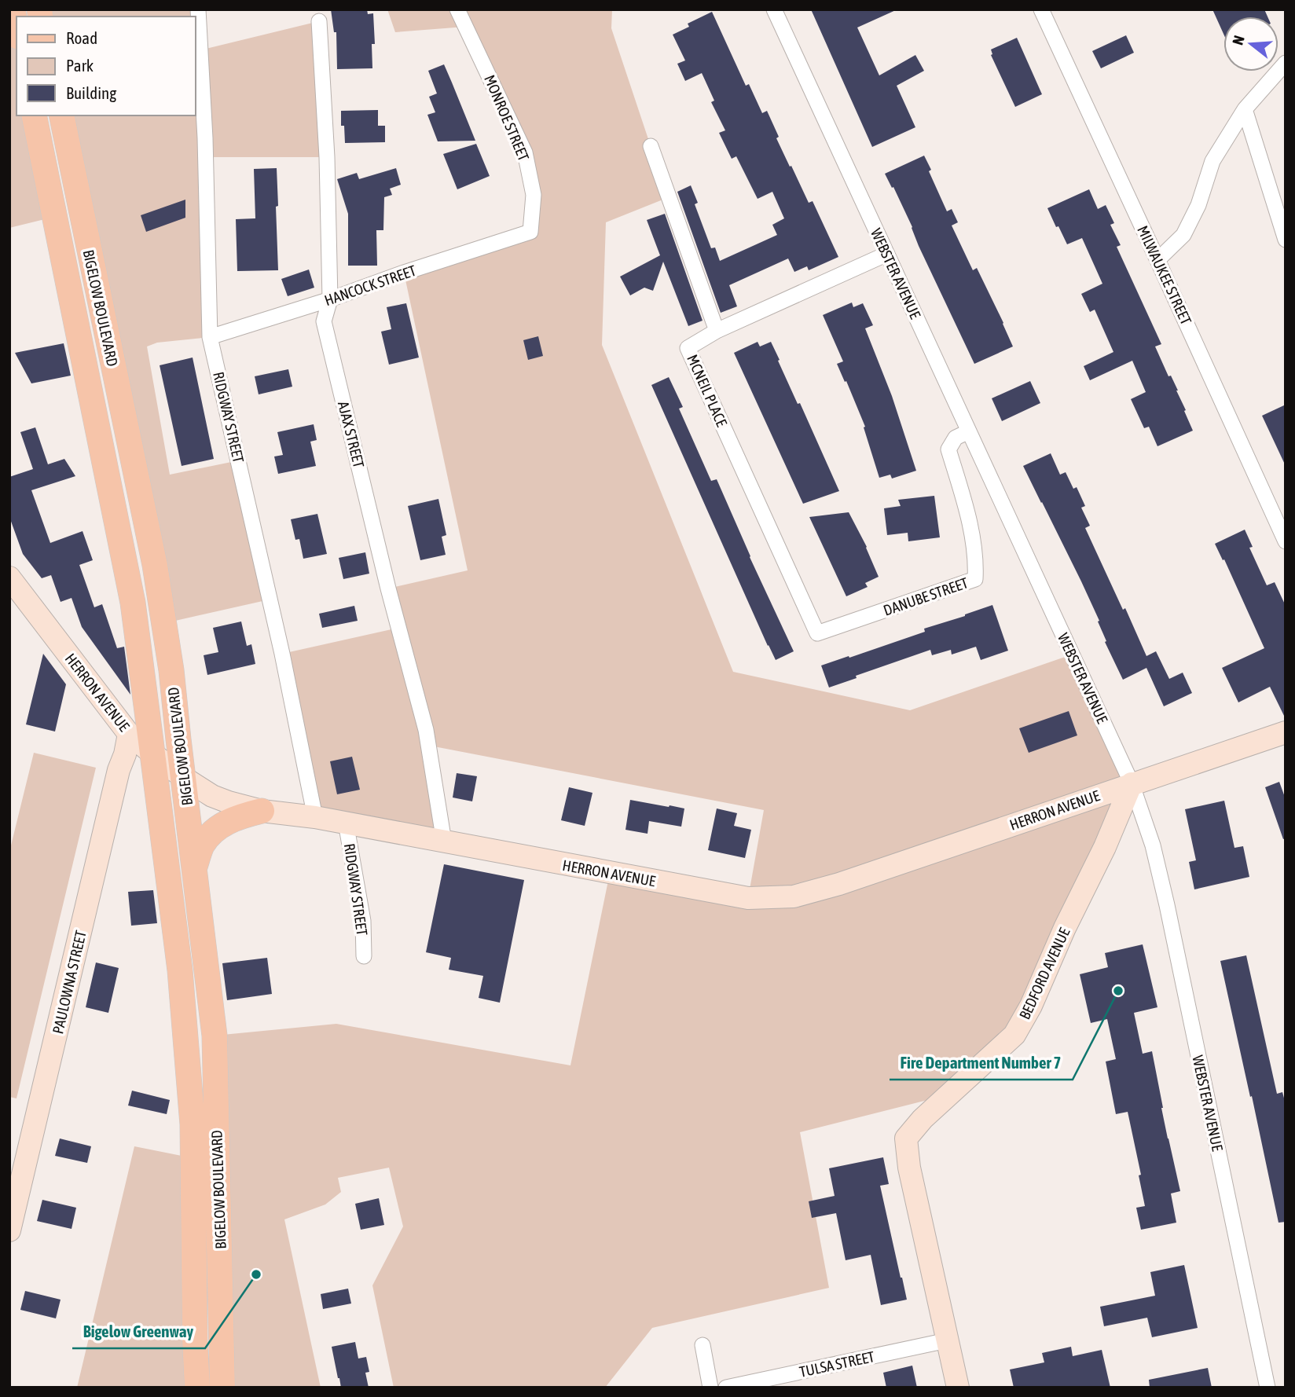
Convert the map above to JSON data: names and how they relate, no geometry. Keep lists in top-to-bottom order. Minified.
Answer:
{"streets":{"main road":["BIGELOW BOULEVARD"],"street":["MONROE STREET","WEBSTER AVENUE","MILWAUKEE STREET","HANCOCK STREET","MCNEIL PLACE","RIDGWAY STREET","AJAX STREET","DANUBE STREET","HERRON AVENUE","BEDFORD AVENUE","PAULOWNA STREET","TULSA STREET"]},"crossings":[["MONROE STREET","HANCOCK STREET"],["WEBSTER AVENUE","MCNEIL PLACE"],["WEBSTER AVENUE","DANUBE STREET"],["WEBSTER AVENUE","HERRON AVENUE"],["WEBSTER AVENUE","BEDFORD AVENUE"],["HANCOCK STREET","RIDGWAY STREET"],["HANCOCK STREET","AJAX STREET"],["BIGELOW BOULEVARD","HERRON AVENUE"],["MCNEIL PLACE","DANUBE STREET"],["RIDGWAY STREET","HERRON AVENUE"],["AJAX STREET","HERRON AVENUE"],["HERRON AVENUE","BEDFORD AVENUE"],["HERRON AVENUE","PAULOWNA STREET"],["BEDFORD AVENUE","TULSA STREET"]],"places":["Fire Department Number 7","Bigelow Greenway"],"legend":["Road","Park","Building"],"north":"left"}
